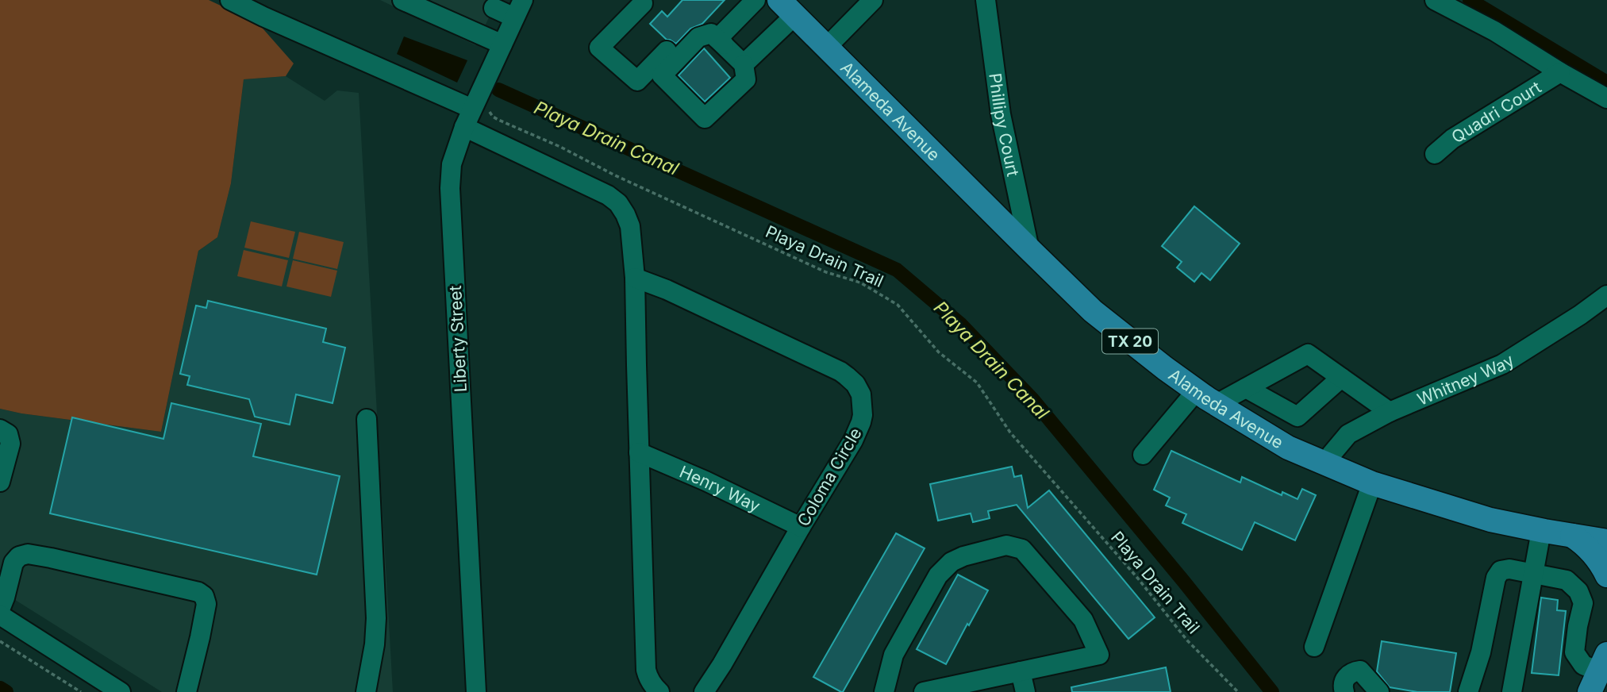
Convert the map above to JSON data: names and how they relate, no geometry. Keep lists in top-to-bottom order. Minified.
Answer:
{"streets":{"main road":["Alameda Avenue","TX 20"],"street":["Quadri Court","Phillipy Court","Liberty Street","Whitney Way","Coloma Circle","Henry Way"],"path":["Playa Drain Trail"]},"crossings":[["Alameda Avenue","Phillipy Court"],["Alameda Avenue","Whitney Way"],["Playa Drain Trail","Liberty Street"],["Coloma Circle","Henry Way"]],"water":["Playa Drain Canal"]}
